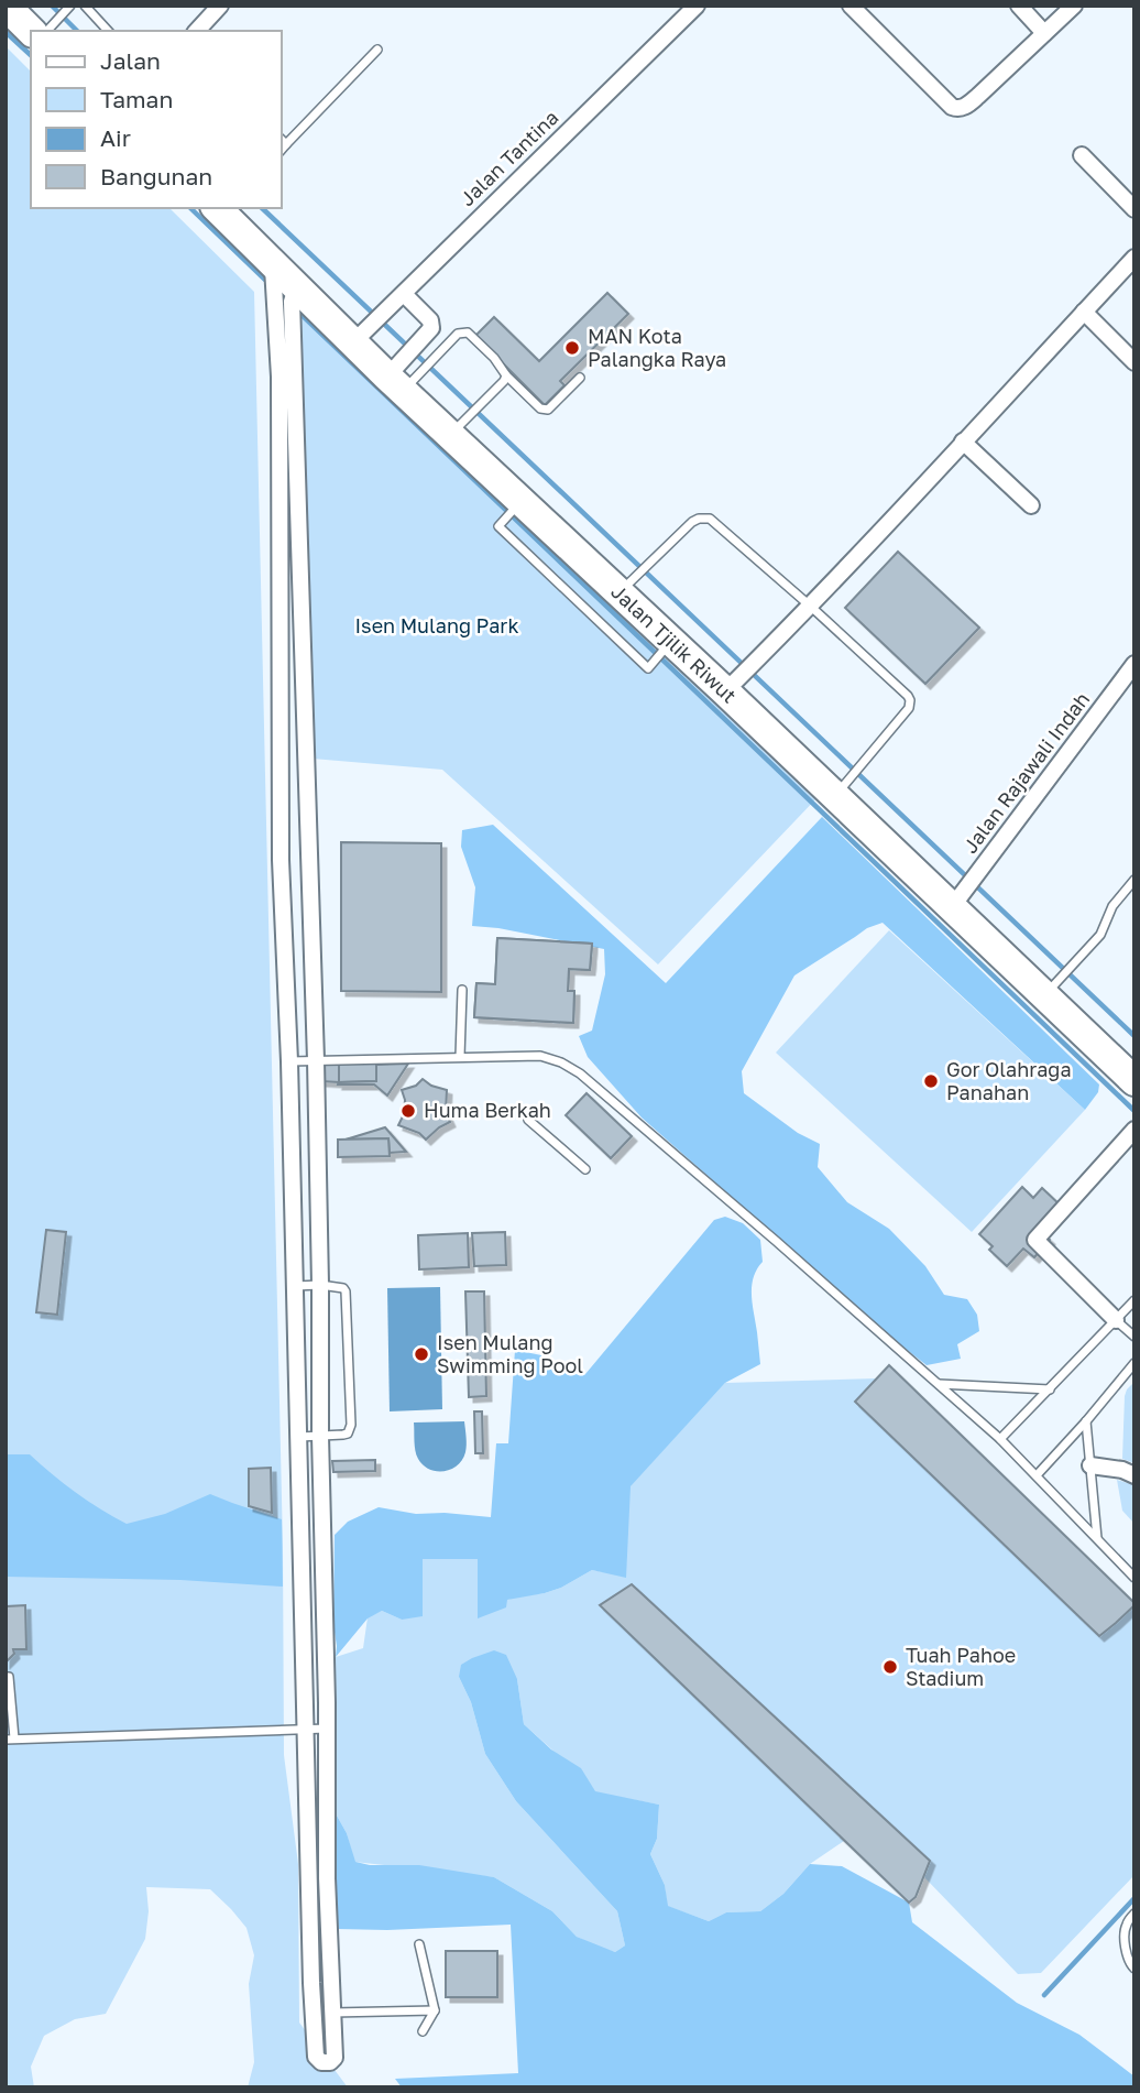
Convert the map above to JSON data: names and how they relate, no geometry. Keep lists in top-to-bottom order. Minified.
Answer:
{"streets":{"highway":["Jalan Tjilik Riwut"],"street":["Jalan Tantina","Jalan Rajawali Indah"]},"crossings":[["Jalan Tantina","Jalan Tjilik Riwut"],["Jalan Tjilik Riwut","Jalan Rajawali Indah"]],"parks":["Isen Mulang Park"],"places":["MAN Kota Palangka Raya","Gor Olahraga Panahan","Huma Berkah","Isen Mulang Swimming Pool","Tuah Pahoe Stadium"],"legend":["Jalan","Taman","Air","Bangunan"]}
